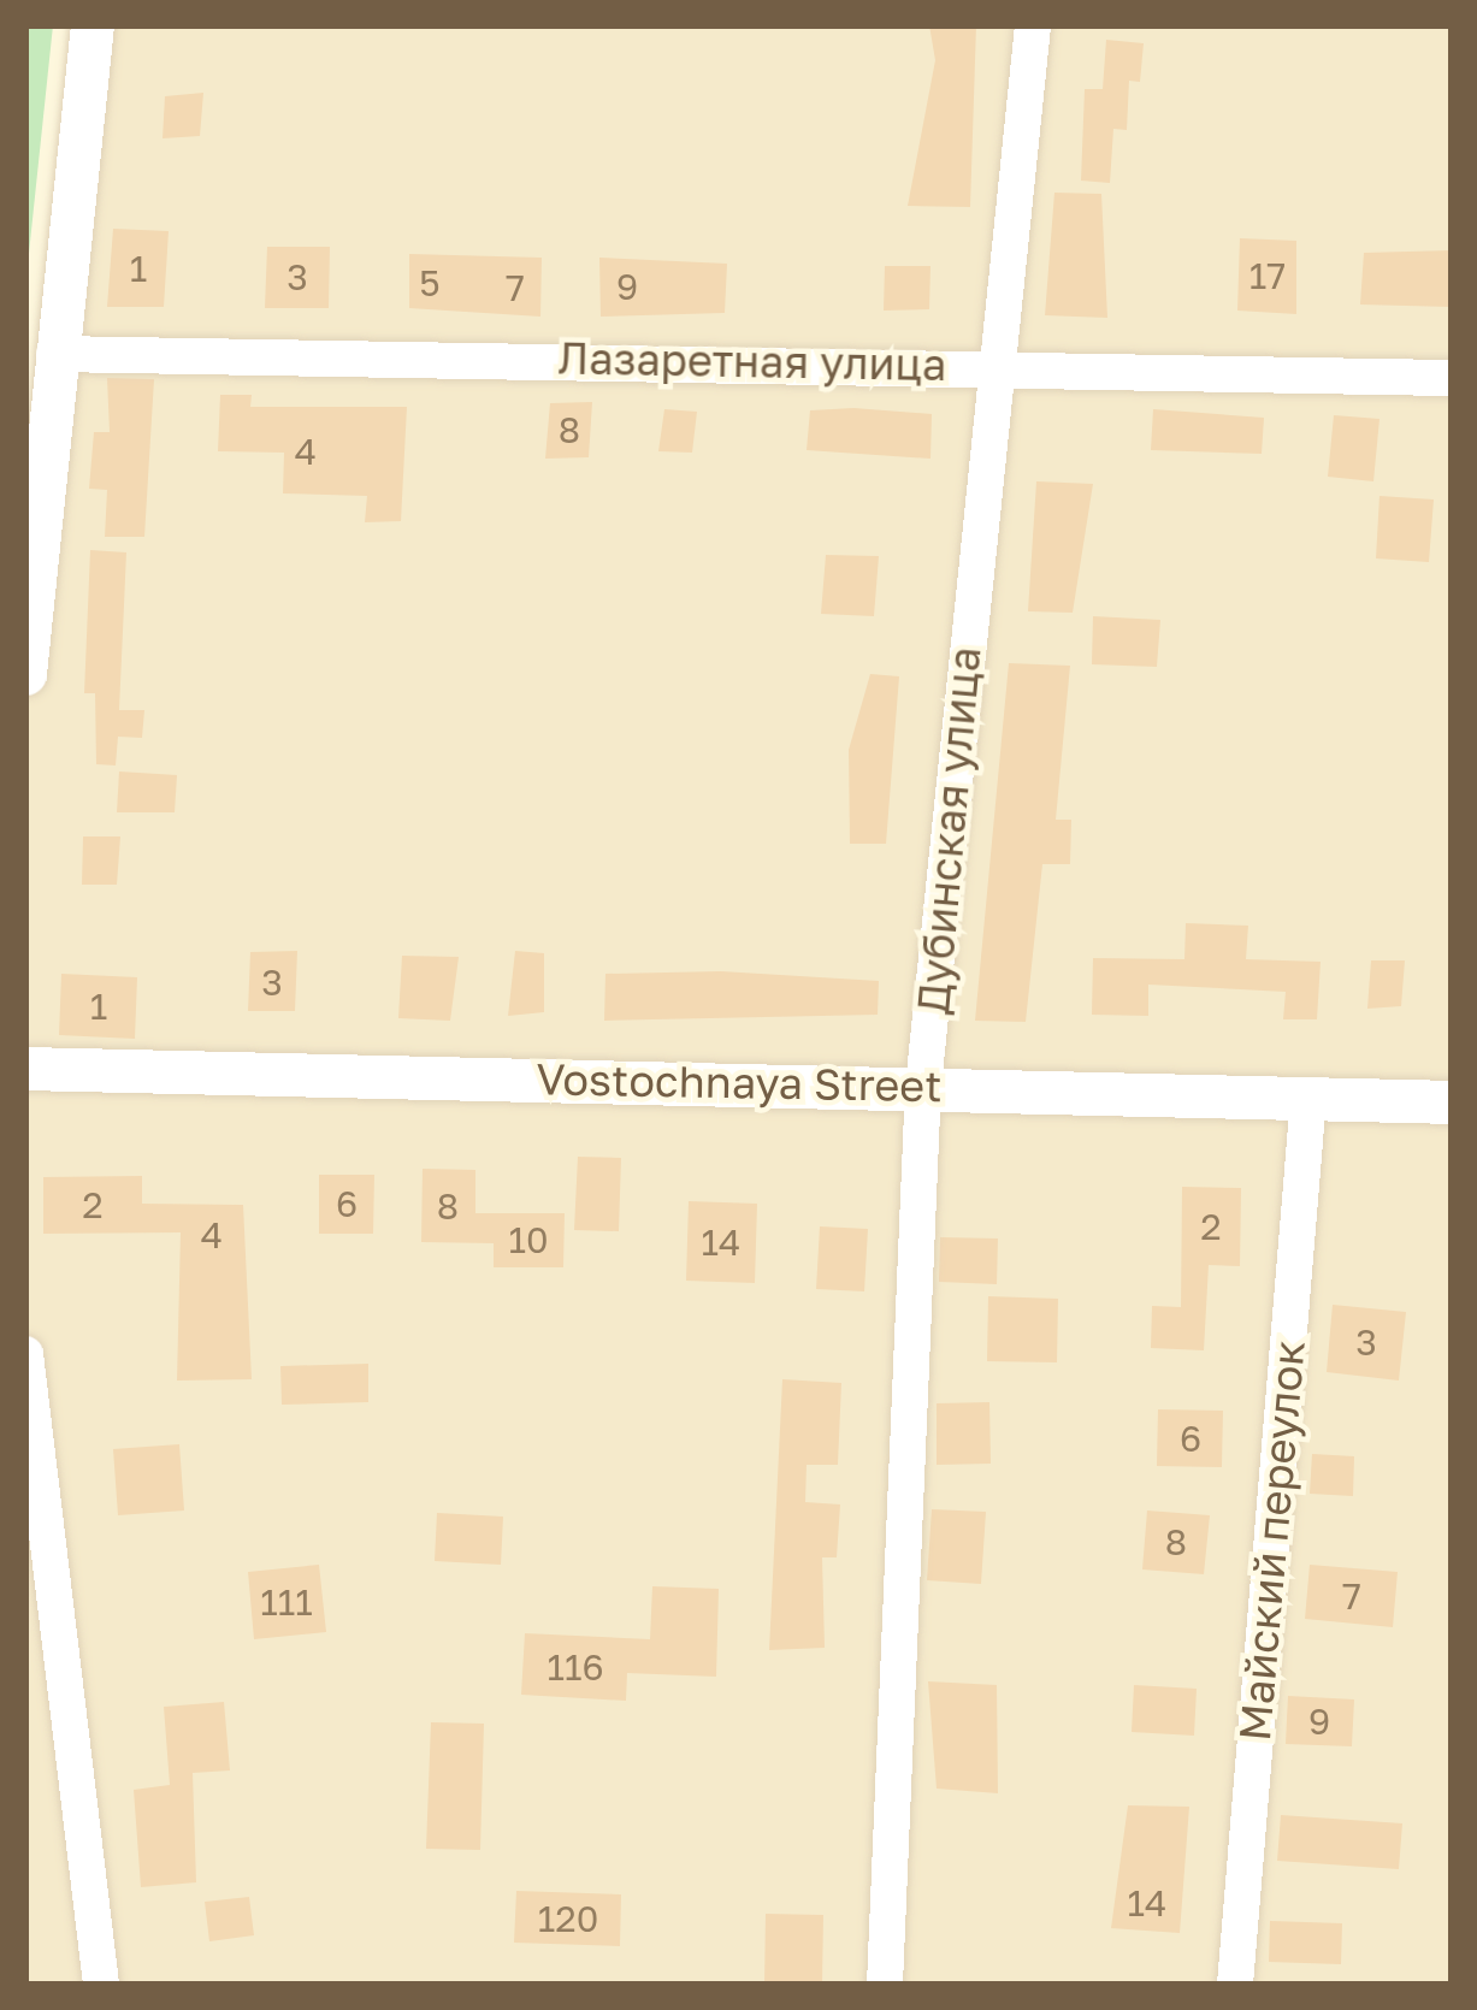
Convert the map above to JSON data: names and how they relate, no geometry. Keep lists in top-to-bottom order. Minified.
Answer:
{"streets":{"street":["Лазаретная улица","Дубинская улица","Vostochnaya Street","Майский переулок"]},"crossings":[["Лазаретная улица","Дубинская улица"],["Дубинская улица","Vostochnaya Street"],["Vostochnaya Street","Майский переулок"]],"house_numbers":["1","17","3","5","9","7","8","4","3","1","6","2","8","2","4","10","14","3","6","8","7","111","116","9","14","120"]}
